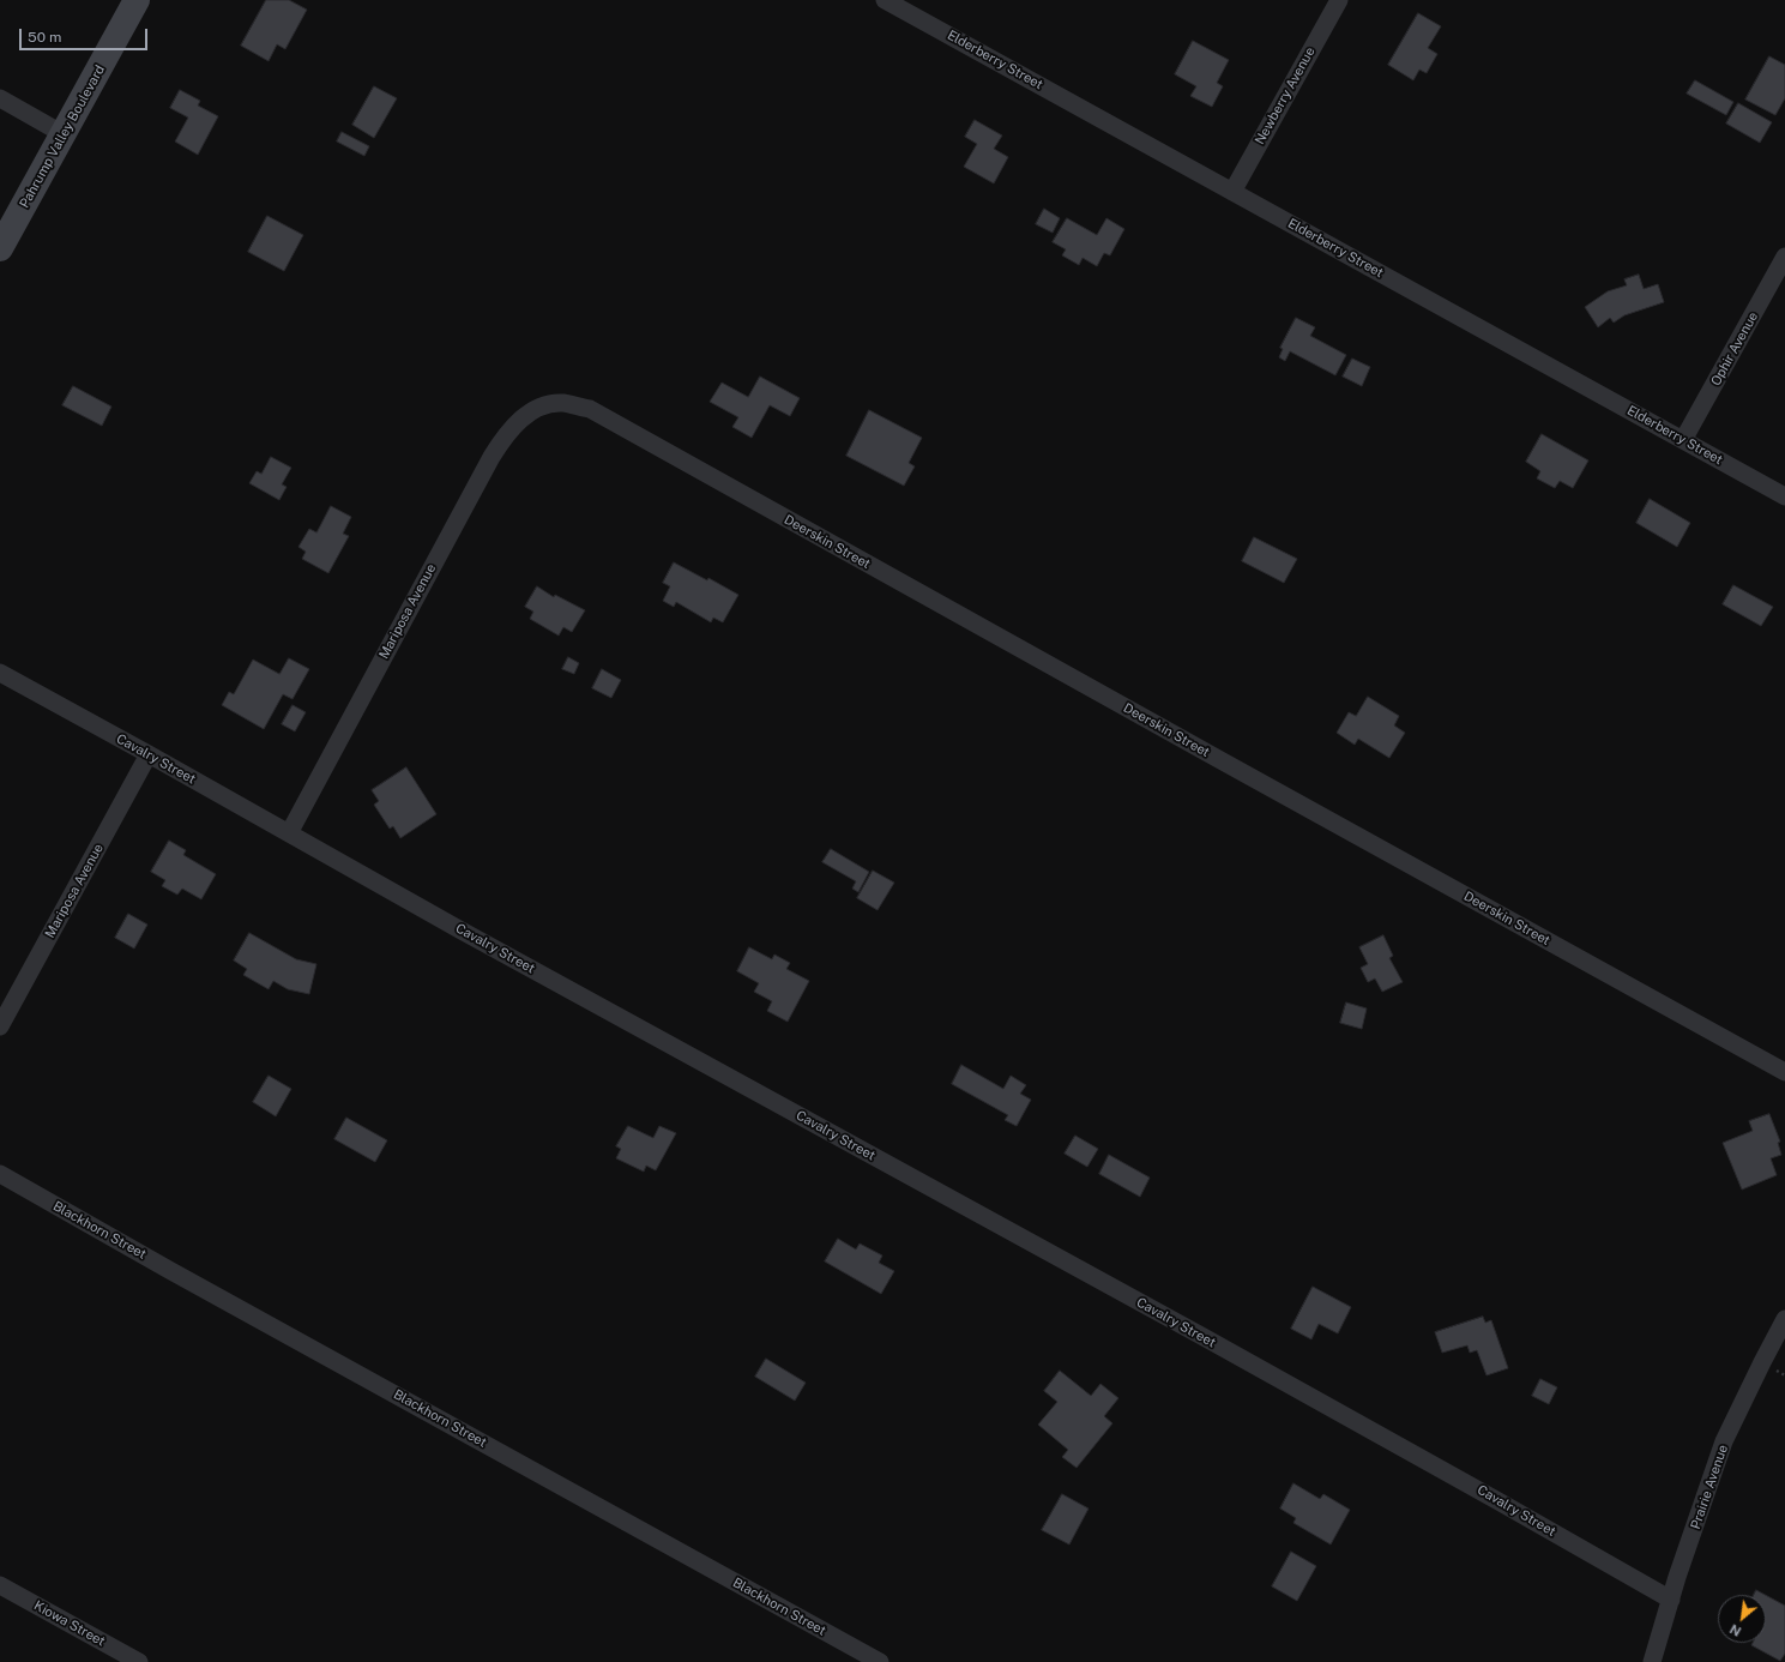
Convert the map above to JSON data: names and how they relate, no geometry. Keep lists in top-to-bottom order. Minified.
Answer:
{"streets":{"main road":["Pahrump Valley Boulevard"],"street":["Elderberry Street","Newberry Avenue","Ophir Avenue","Deerskin Street","Mariposa Avenue","Cavalry Street","Blackhorn Street","Prairie Avenue","Kiowa Street"]},"crossings":[["Elderberry Street","Newberry Avenue"],["Elderberry Street","Ophir Avenue"],["Deerskin Street","Mariposa Avenue"],["Mariposa Avenue","Cavalry Street"],["Cavalry Street","Prairie Avenue"]],"scale_bar":"50 m","north":"bottom left"}
